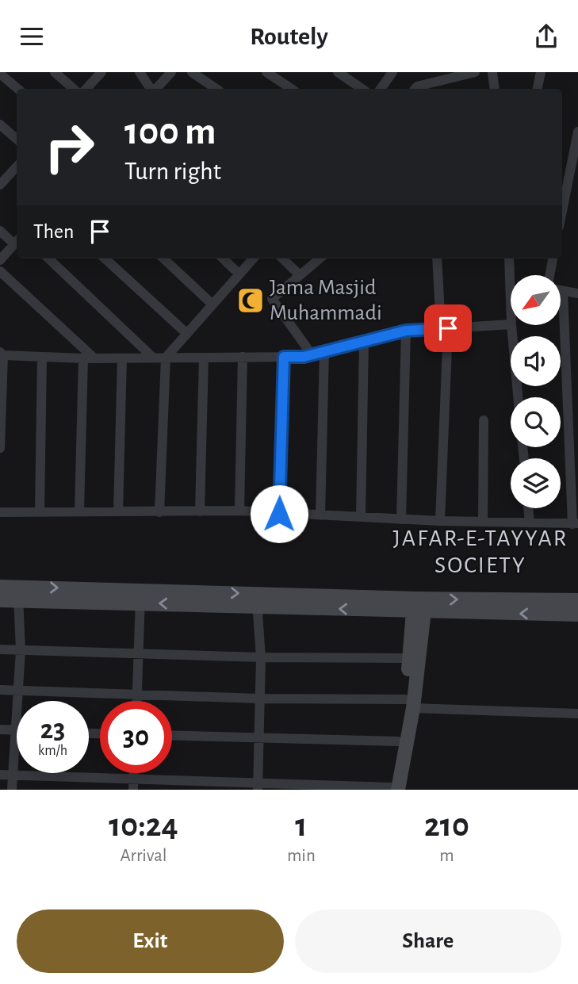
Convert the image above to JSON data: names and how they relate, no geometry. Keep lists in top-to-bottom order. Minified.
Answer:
{"districts":["JAFAR-E-TAYYAR SOCIETY"],"places":{"mosque":["Jama Masjid Muhammadi"]},"north":"bottom left","page":{"header":"Routely","turn":["100 m","Turn right"],"then":"Then","speed":"23 km/h","limit":"30","eta":["10:24","Arrival","1","min","210","m"],"buttons":["Exit","Share"]}}
